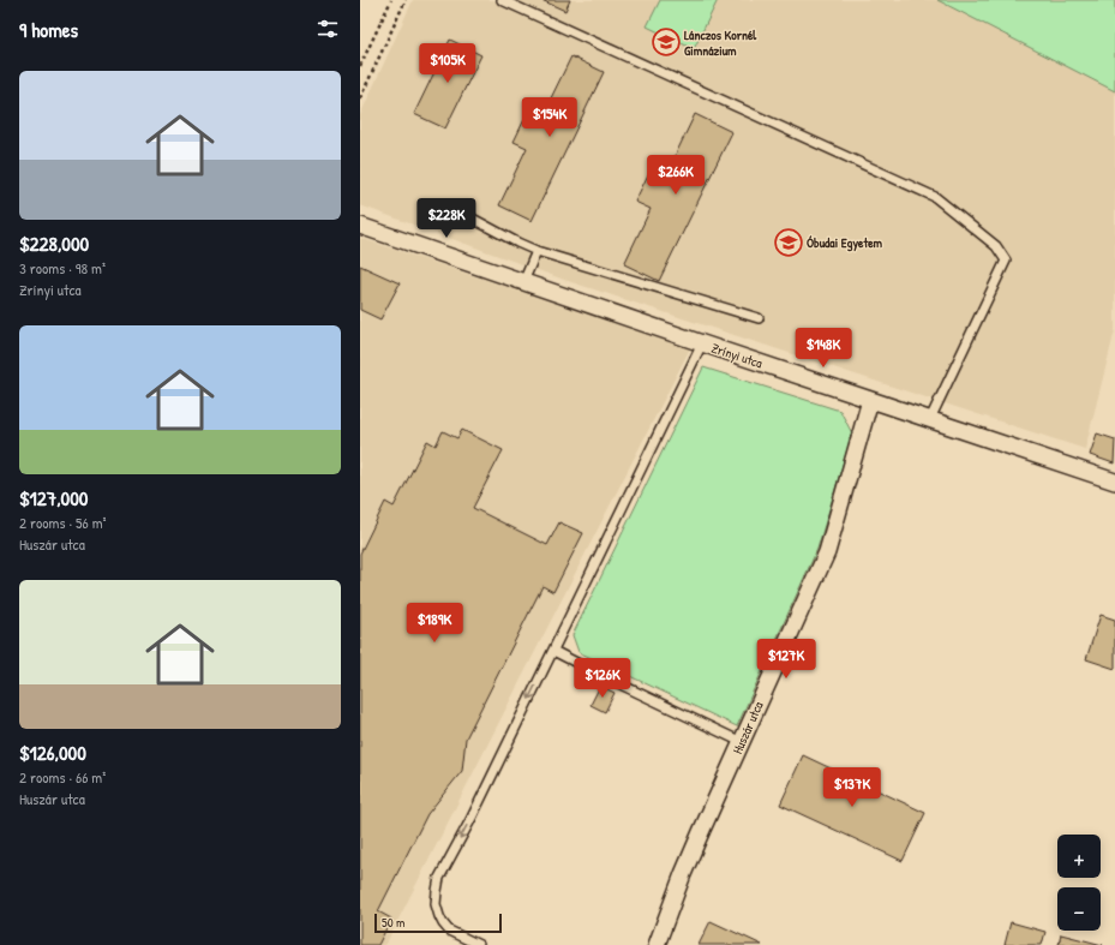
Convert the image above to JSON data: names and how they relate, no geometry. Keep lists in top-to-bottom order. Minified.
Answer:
{"streets":{"street":["Zrínyi utca","Huszár utca"]},"crossings":[["Zrínyi utca","Huszár utca"]],"places":{"school or university":["Lánczos Kornél Gimnázium","Óbudai Egyetem"]},"scale_bar":"50 m","page":{"heading":"9 homes","price":["$105K","$154K","$266K","$228K","$148K","$189K","$127K","$126K","$137K"],"list":[{"name":"$228,000","note":"3 rooms · 98 m² · Zrínyi utca"},{"name":"$127,000","note":"2 rooms · 56 m² · Huszár utca"},{"name":"$126,000","note":"2 rooms · 66 m² · Huszár utca"}],"map_buttons":["+","−"],"scale":"50 m"}}
